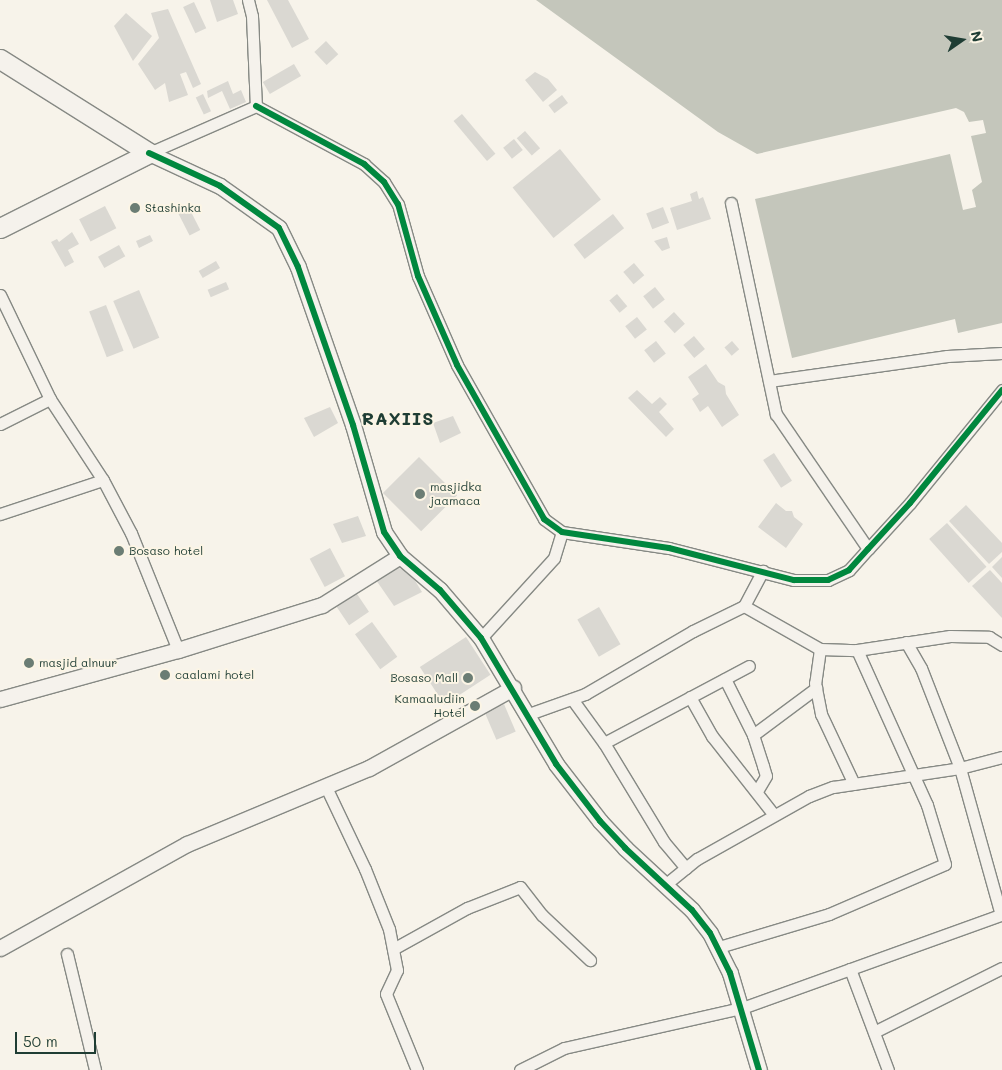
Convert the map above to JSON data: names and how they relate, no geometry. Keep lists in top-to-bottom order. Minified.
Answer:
{"districts":["RAXIIS"],"places":["Stashinka","masjidka jaamaca","Bosaso hotel","masjid alnuur","caalami hotel","Bosaso Mall","Kamaaludiin Hotel"],"scale_bar":"50 m","north":"right"}
